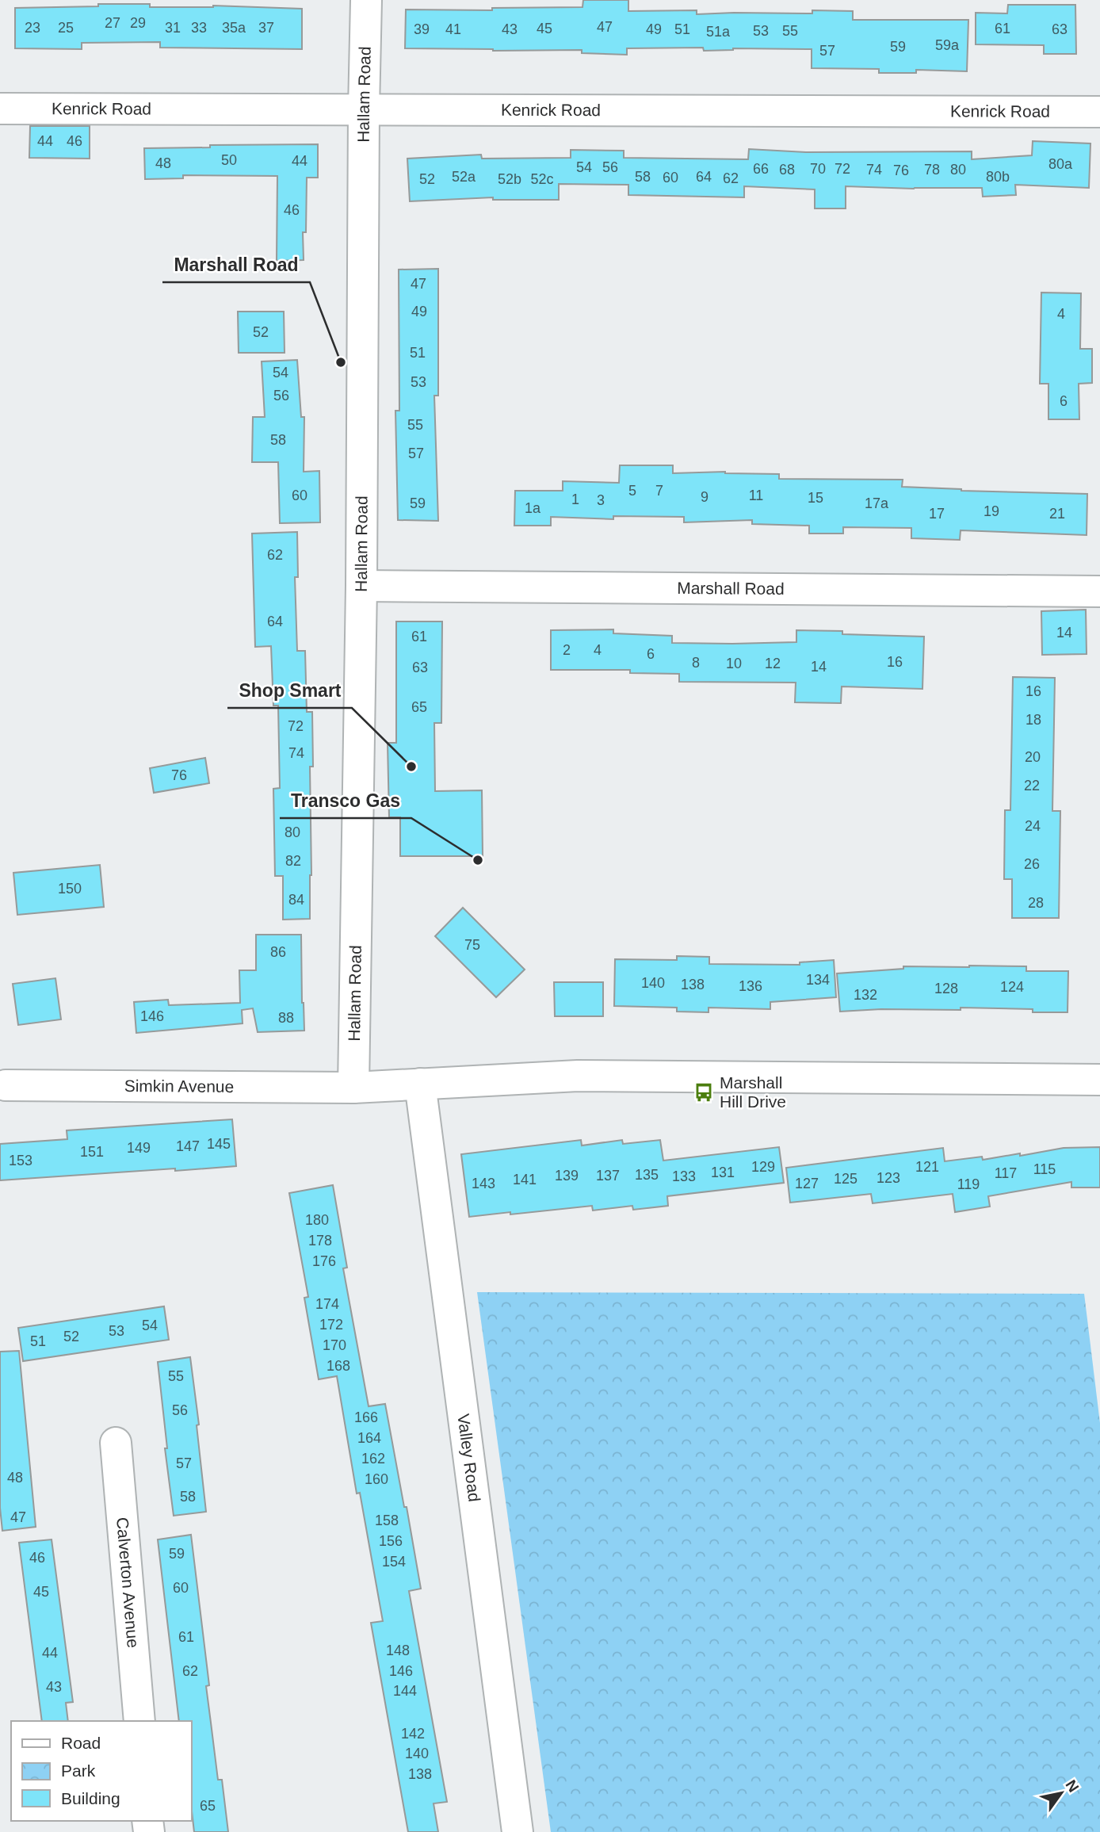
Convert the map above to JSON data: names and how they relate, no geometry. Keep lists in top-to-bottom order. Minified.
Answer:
{"streets":{"street":["Hallam Road","Kenrick Road","Marshall Road","Simkin Avenue","Valley Road","Calverton Avenue"]},"crossings":[["Hallam Road","Kenrick Road"],["Hallam Road","Marshall Road"],["Hallam Road","Simkin Avenue"]],"places":{"other":["Marshall Road","Shop Smart","Transco Gas"],"bus stop":["Marshall Hill Drive"]},"house_numbers":["27","29","47","23","25","31","33","35a","37","45","61","39","41","43","49","51","63","53","55","51a","59a","59","57","44","46","50","44","48","80a","54","56","66","70","72","68","74","78","80","76","52a","58","64","80b","60","62","52","52b","52c","46","47","49","4","52","51","54","53","56","6","55","58","57","5","7","60","11","9","15","1","3","59","17a","1a","19","17","21","62","64","14","61","2","4","6","16","8","10","12","14","63","16","65","18","72","74","20","76","22","24","80","82","26","150","84","28","75","86","134","140","138","136","124","128","132","146","88","145","147","149","151","153","129","121","115","131","117","135","139","137","133","123","125","141","143","127","119","180","178","176","174","172","54","53","52","51","170","168","55","56","166","164","162","57","48","160","58","47","158","156","59","46","154","60","45","61","148","44","62","146","43","144","142","140","138","65"],"legend":["Road","Park","Building"],"north":"top right"}
